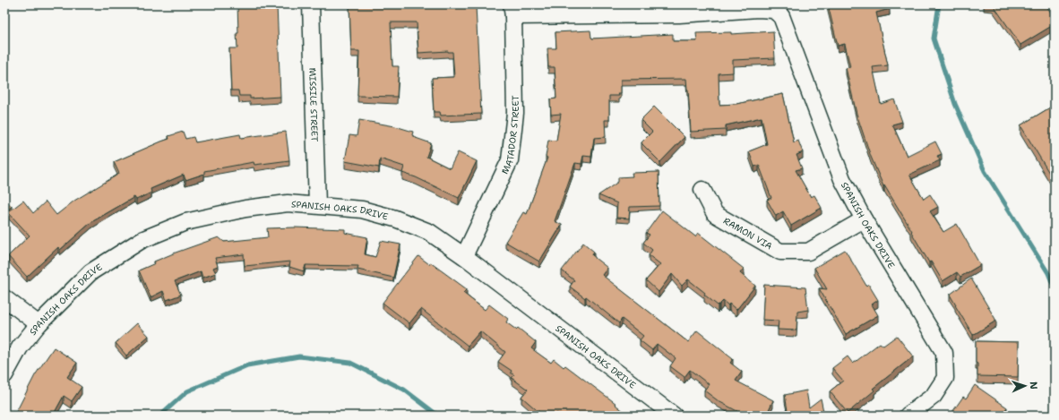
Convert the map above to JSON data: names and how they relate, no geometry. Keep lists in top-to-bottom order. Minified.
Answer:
{"streets":{"street":["MISSILE STREET","MATADOR STREET","SPANISH OAKS DRIVE","RAMON VIA"]},"crossings":[["MISSILE STREET","SPANISH OAKS DRIVE"],["MATADOR STREET","SPANISH OAKS DRIVE"],["SPANISH OAKS DRIVE","RAMON VIA"]],"north":"right"}
